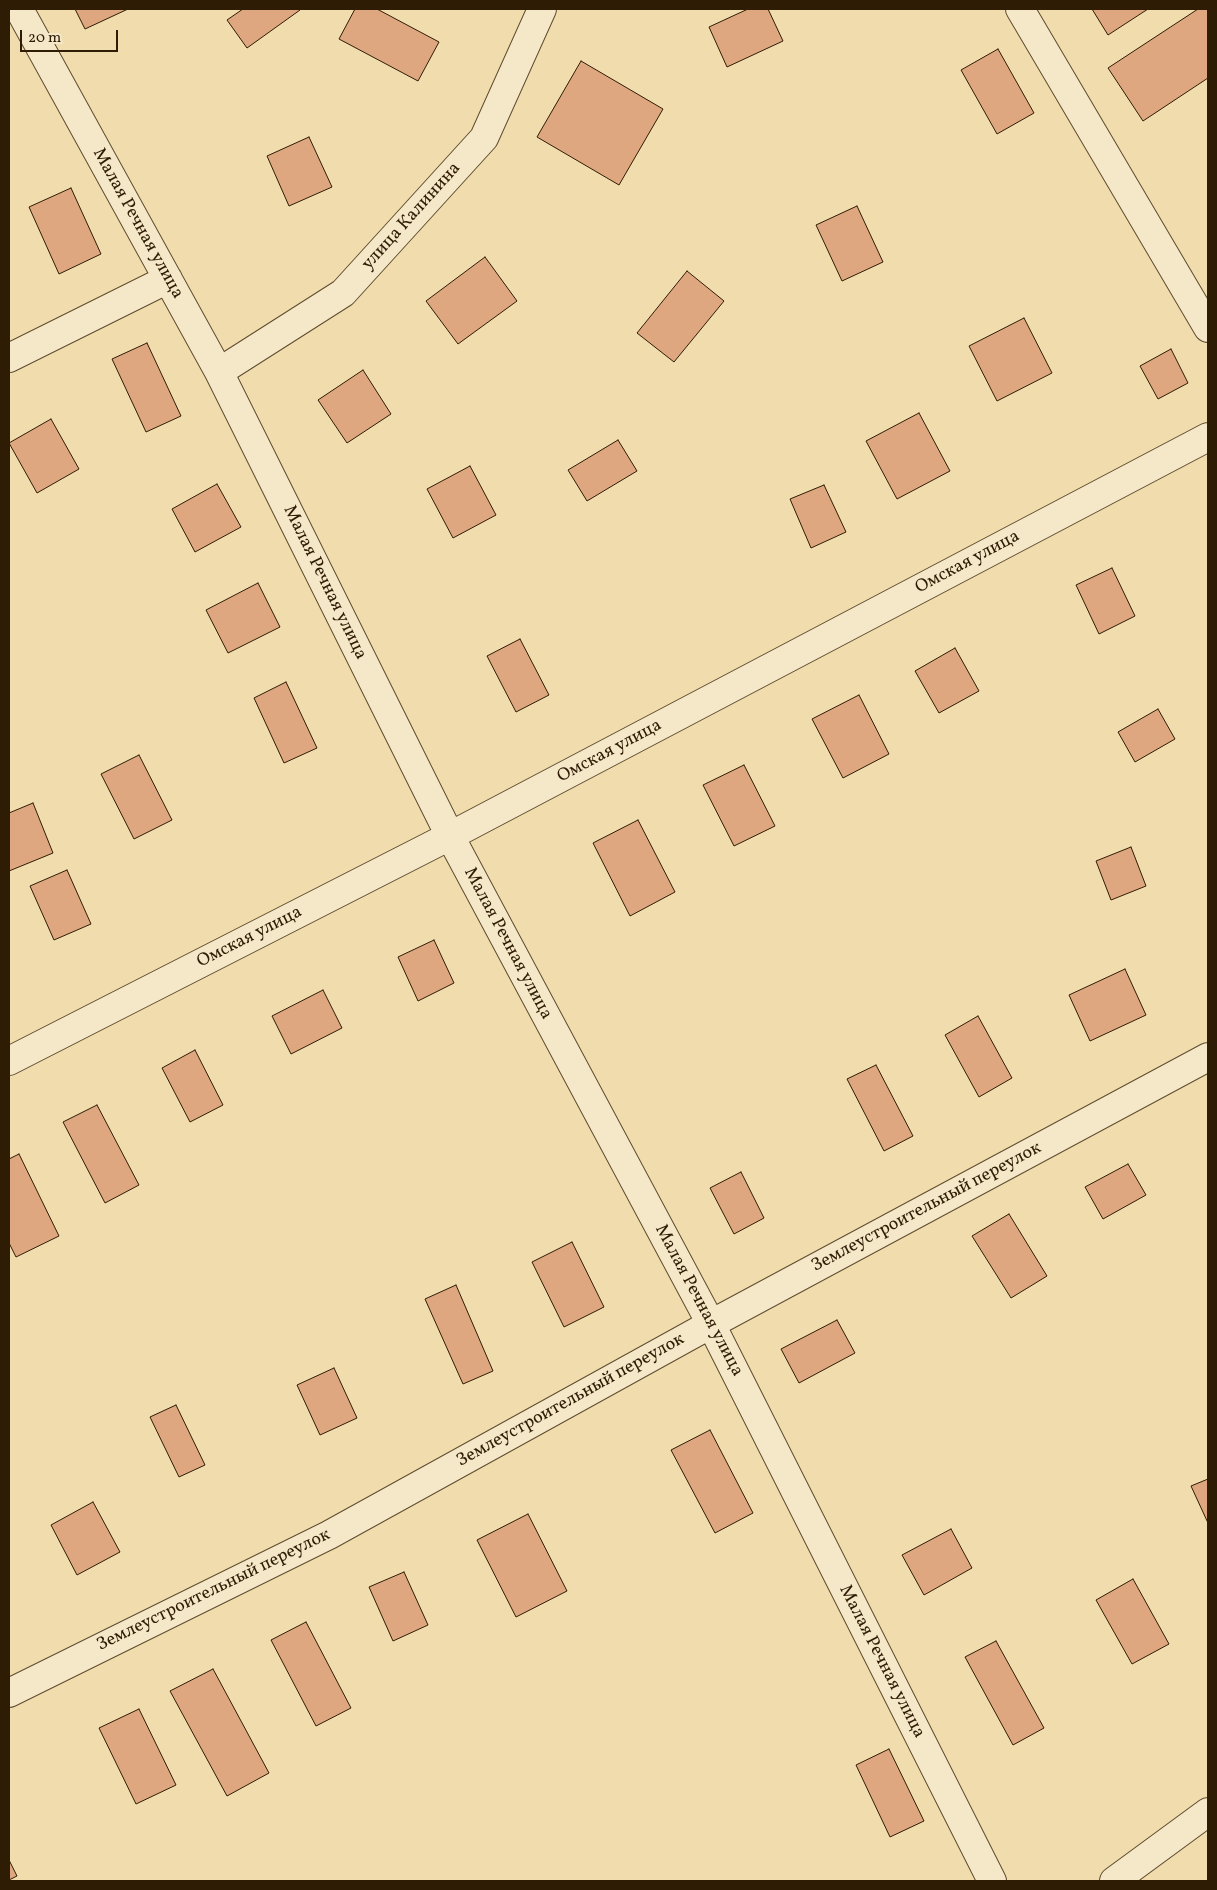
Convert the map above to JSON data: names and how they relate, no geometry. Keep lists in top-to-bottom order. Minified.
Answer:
{"streets":{"street":["улица Калинина","Малая Речная улица","Омская улица","Землеустроительный переулок"]},"crossings":[["улица Калинина","Малая Речная улица"],["Малая Речная улица","Омская улица"],["Малая Речная улица","Землеустроительный переулок"]],"scale_bar":"20 m"}
